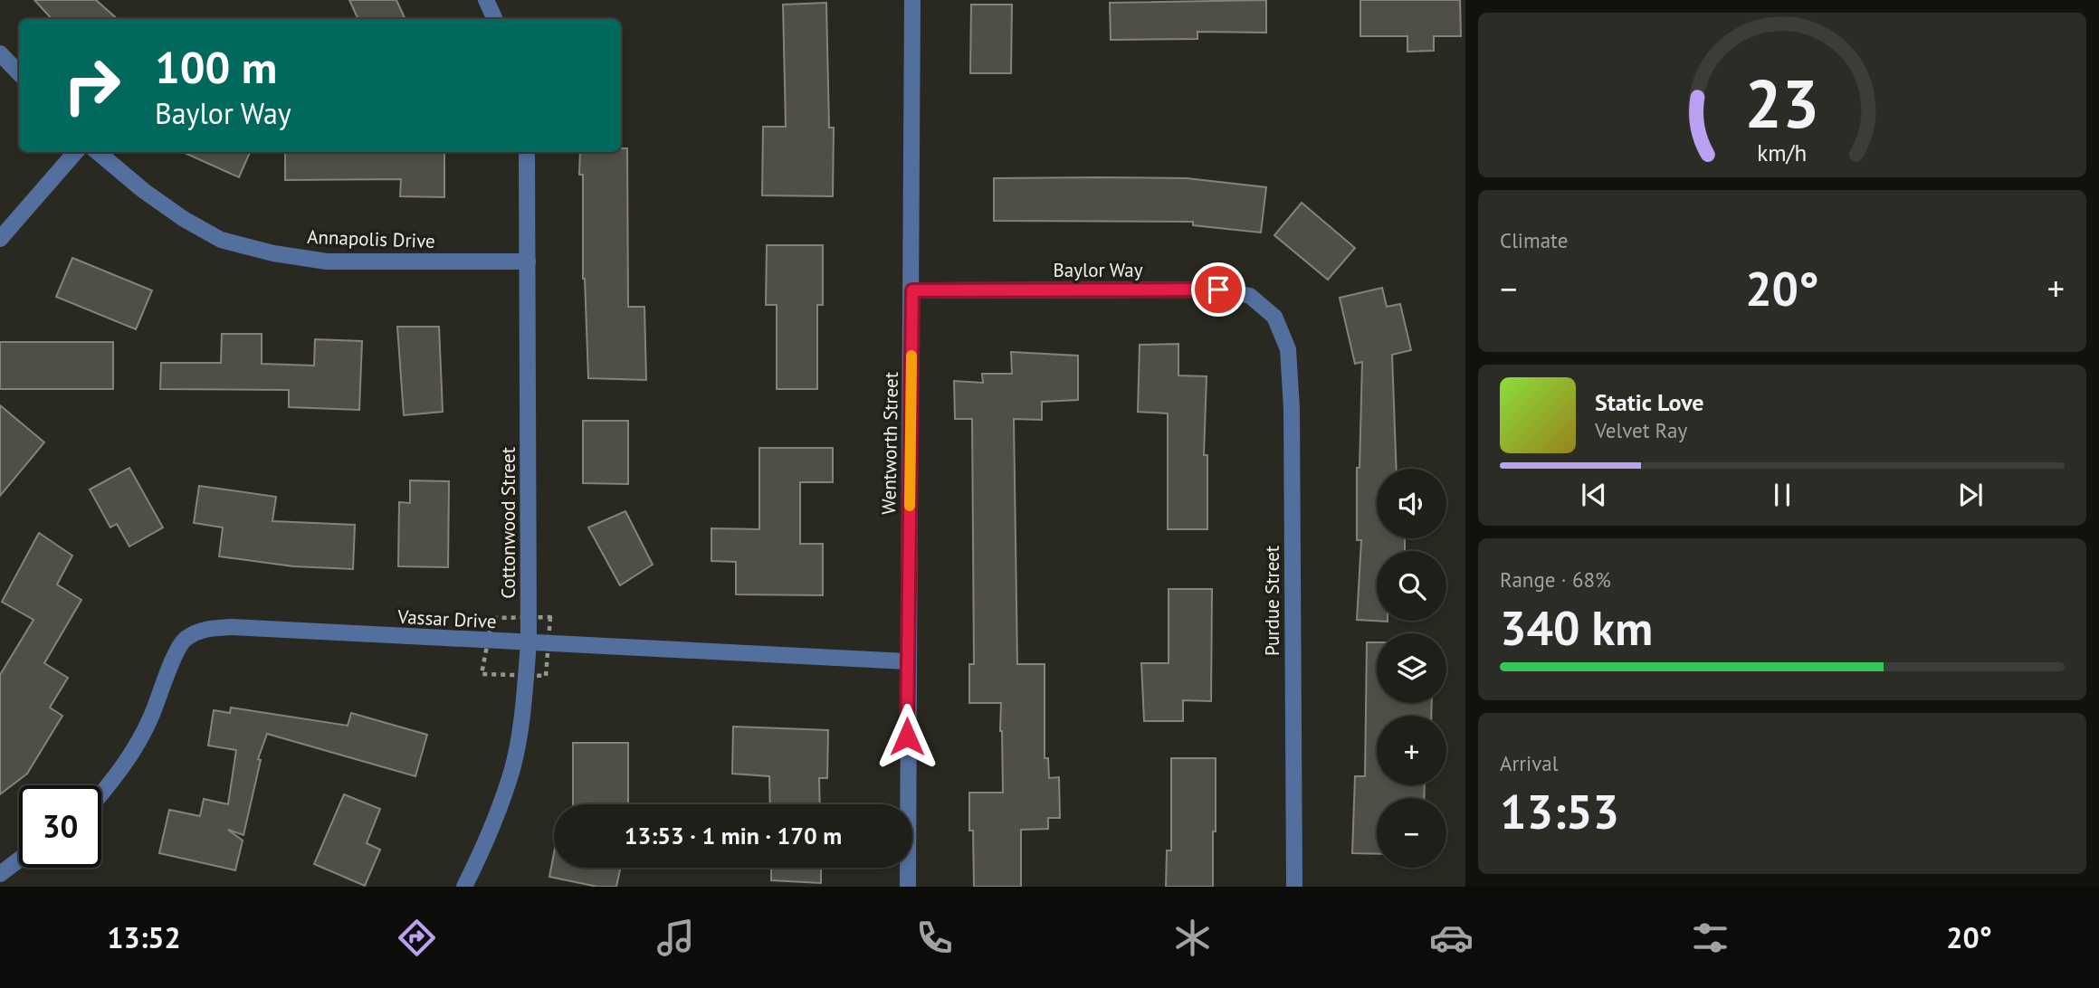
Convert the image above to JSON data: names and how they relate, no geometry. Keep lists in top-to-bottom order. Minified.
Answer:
{"streets":{"street":["Annapolis Drive","Baylor Way","Wentworth Street","Cottonwood Street","Purdue Street","Vassar Drive"]},"crossings":[["Annapolis Drive","Cottonwood Street"],["Baylor Way","Wentworth Street"],["Baylor Way","Purdue Street"],["Wentworth Street","Vassar Drive"],["Cottonwood Street","Vassar Drive"]],"page":{"turn":["100 m","Baylor Way"],"tile":["Climate",["Range · 68%","340 km"],["Arrival","13:53"]],"heat":["−","20°","+"],"song":["Static Love","Velvet Ray"],"map_buttons":["+","−"],"limit":"30","trip":"13:53 · 1 min · 170 m","tabs":["13:52","20°"],"gauge":["23","km/h"]}}
